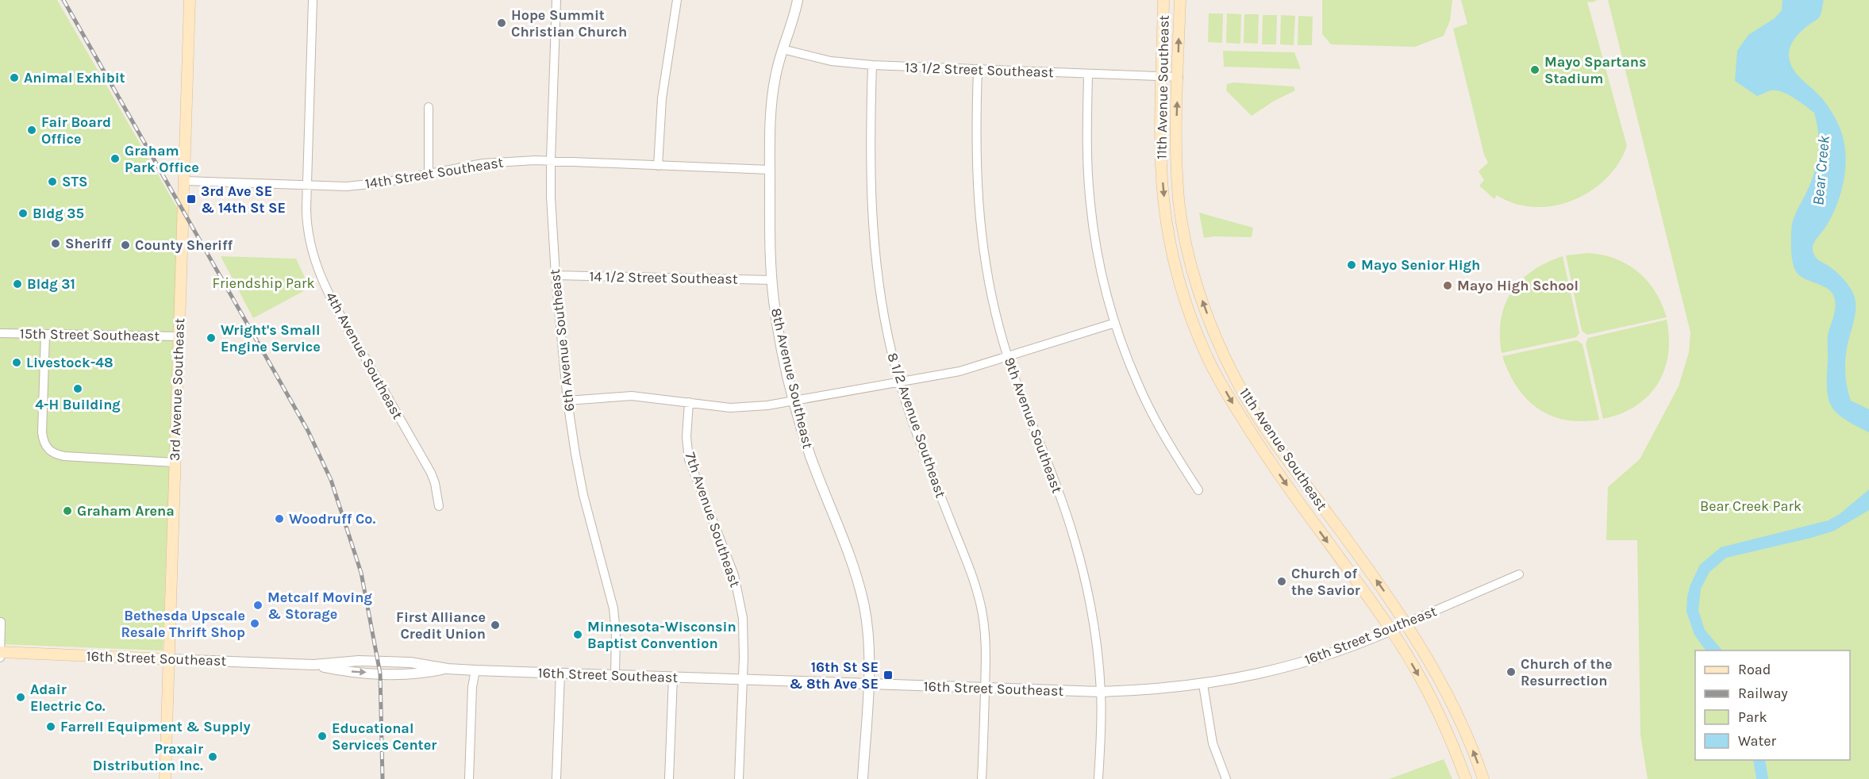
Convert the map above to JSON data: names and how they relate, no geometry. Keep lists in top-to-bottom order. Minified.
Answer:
{"streets":{"main road":["11th Avenue Southeast","3rd Avenue Southeast","16th Street Southeast"],"street":["13 1/2 Street Southeast","14th Street Southeast","14 1/2 Street Southeast","15th Street Southeast","6th Avenue Southeast","4th Avenue Southeast","8th Avenue Southeast","8 1/2 Avenue Southeast","9th Avenue Southeast","7th Avenue Southeast"]},"crossings":[["13 1/2 Street Southeast","11th Avenue Southeast"],["13 1/2 Street Southeast","8th Avenue Southeast"],["13 1/2 Street Southeast","8 1/2 Avenue Southeast"],["13 1/2 Street Southeast","9th Avenue Southeast"],["11th Avenue Southeast","16th Street Southeast"],["14th Street Southeast","6th Avenue Southeast"],["14th Street Southeast","4th Avenue Southeast"],["14th Street Southeast","8th Avenue Southeast"],["14th Street Southeast","3rd Avenue Southeast"],["14 1/2 Street Southeast","6th Avenue Southeast"],["14 1/2 Street Southeast","8th Avenue Southeast"],["15th Street Southeast","3rd Avenue Southeast"],["6th Avenue Southeast","16th Street Southeast"],["8th Avenue Southeast","16th Street Southeast"],["3rd Avenue Southeast","16th Street Southeast"],["8 1/2 Avenue Southeast","16th Street Southeast"],["9th Avenue Southeast","16th Street Southeast"],["7th Avenue Southeast","16th Street Southeast"]],"water":["Bear Creek"],"parks":["Friendship Park","Bear Creek Park"],"places":{"other":["Hope Summit Christian Church","Mayo Spartans Stadium","Animal Exhibit","Fair Board Office","Graham Park Office","STS","Bldg 35","Sheriff","County Sheriff","Mayo Senior High","Bldg 31","Mayo High School","Wright's Small Engine Service","Livestock-48","4-H Building","Graham Arena","Woodruff Co.","Church of the Savior","Metcalf Moving & Storage","Bethesda Upscale Resale Thrift Shop","First Alliance Credit Union","Minnesota-Wisconsin Baptist Convention","Church of the Resurrection","Adair Electric Co.","Farrell Equipment & Supply","Educational Services Center","Praxair Distribution Inc."],"transit":["3rd Ave SE & 14th St SE","16th St SE & 8th Ave SE"]},"legend":["Road","Railway","Park","Water"]}
